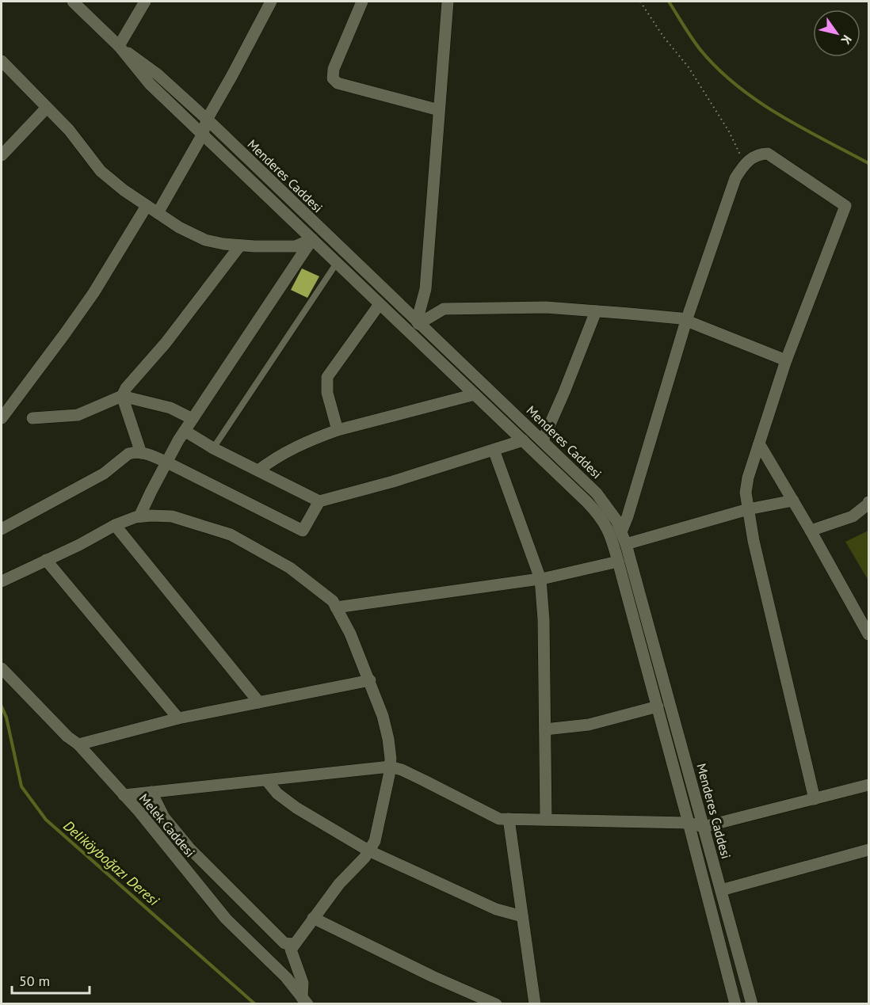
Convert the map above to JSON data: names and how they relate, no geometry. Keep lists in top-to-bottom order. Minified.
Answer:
{"streets":{"street":["Menderes Caddesi","Melek Caddesi"]},"water":["Deliköyboğazı Deresi"],"scale_bar":"50 m","north":"bottom right"}
